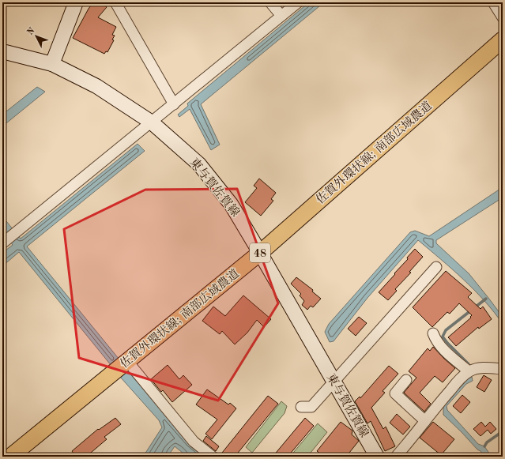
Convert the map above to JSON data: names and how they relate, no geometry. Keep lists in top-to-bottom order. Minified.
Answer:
{"streets":{"main road":["佐賀外環状線; 南部広域農道","東与賀佐賀線","48"]},"crossings":[["佐賀外環状線; 南部広域農道","東与賀佐賀線"]],"north":"top left"}
